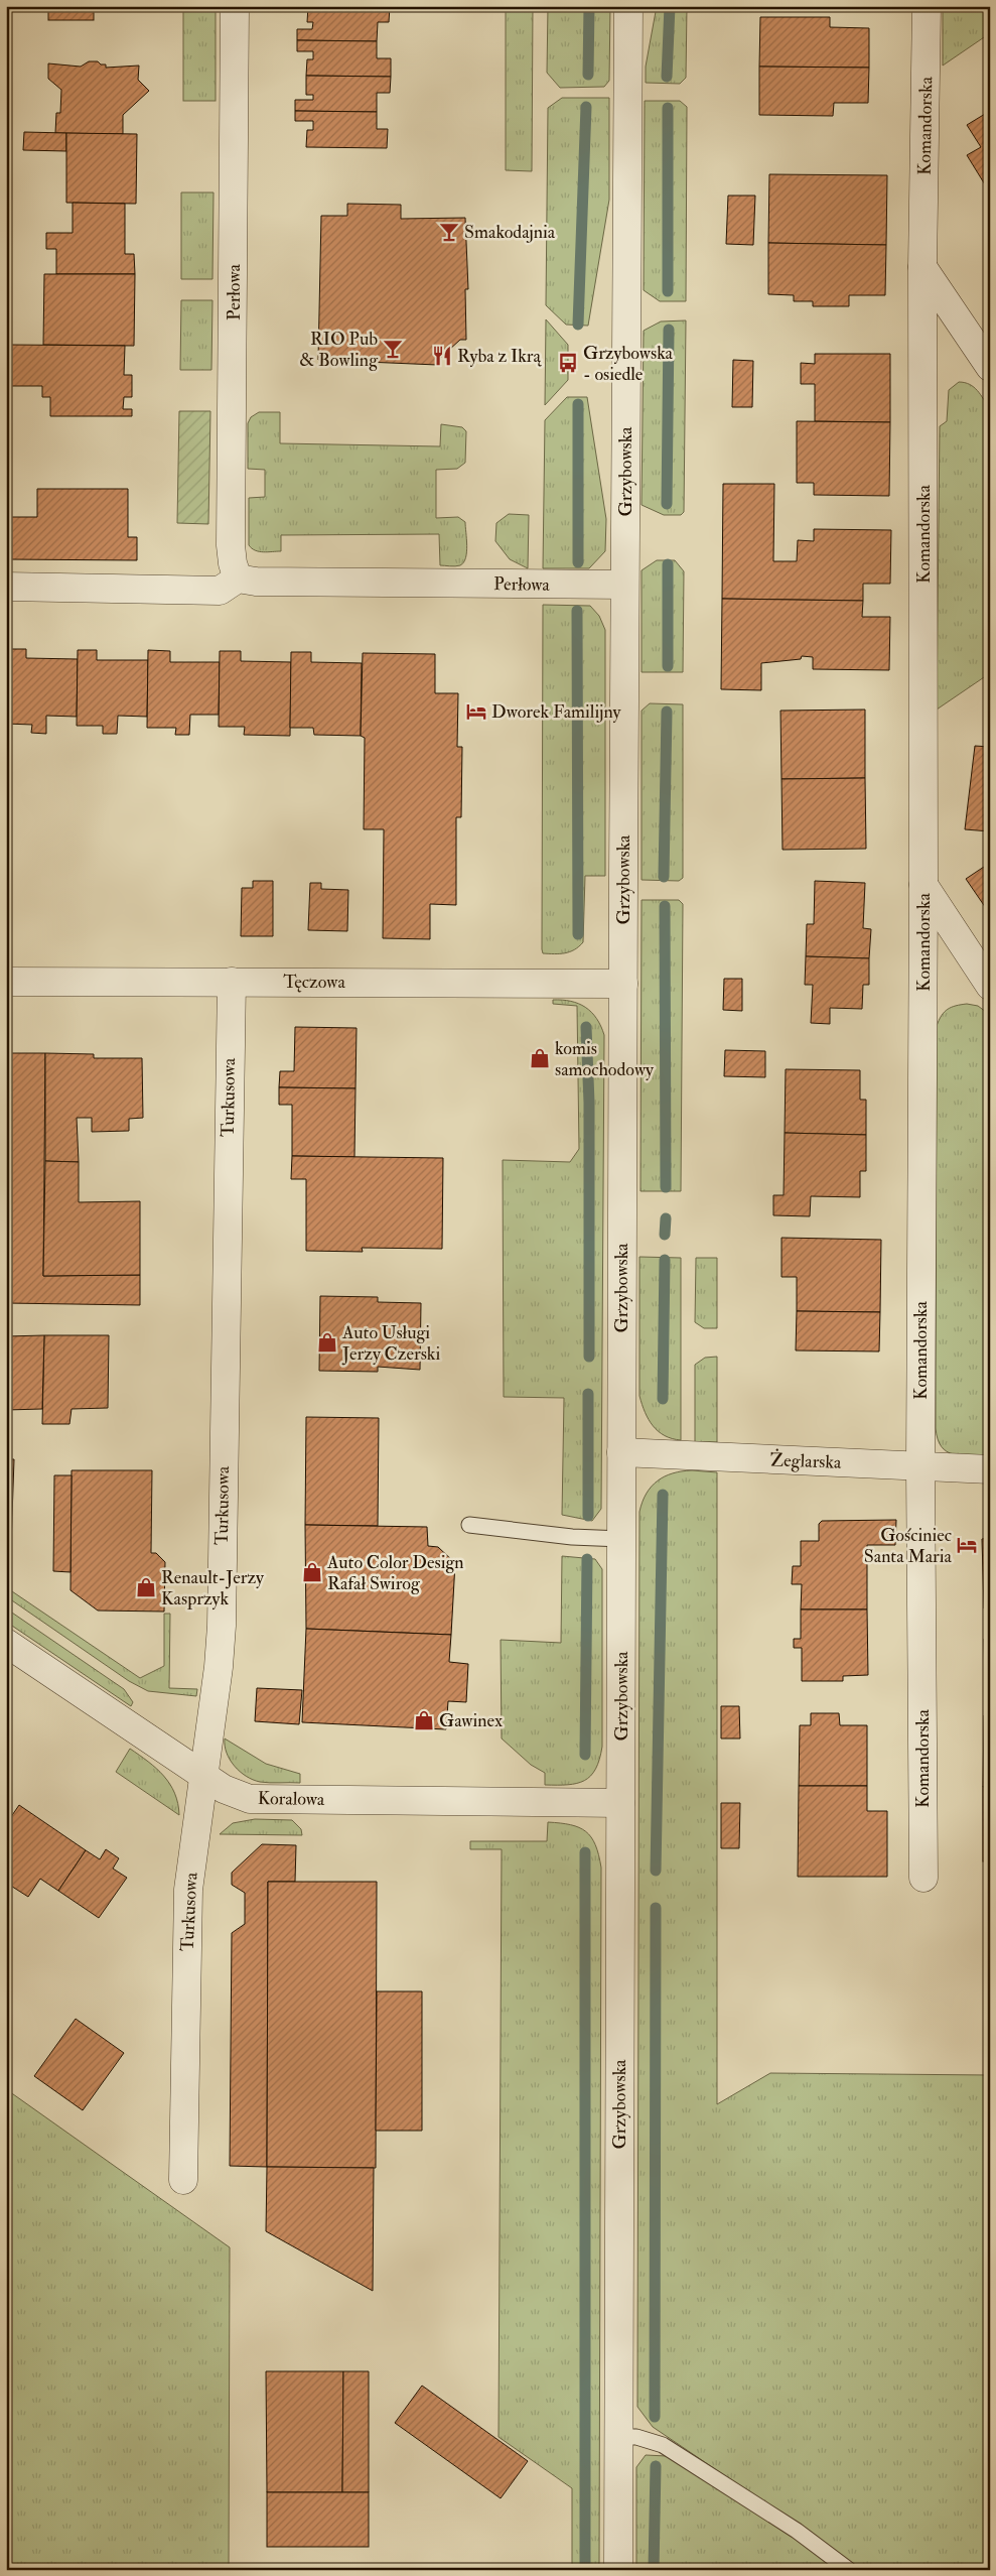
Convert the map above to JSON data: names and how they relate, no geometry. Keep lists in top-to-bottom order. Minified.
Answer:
{"streets":{"street":["Komandorska","Perłowa","Grzybowska","Tęczowa","Turkusowa","Żeglarska","Koralowa"]},"crossings":[["Komandorska","Żeglarska"],["Perłowa","Grzybowska"],["Grzybowska","Tęczowa"],["Grzybowska","Żeglarska"],["Grzybowska","Koralowa"],["Tęczowa","Turkusowa"],["Turkusowa","Koralowa"]],"places":{"bar":["Smakodajnia","RIO Pub & Bowling"],"restaurant":["Ryba z Ikrą"],"bus stop":["Grzybowska - osiedle"],"hotel":["Dworek Familijny","Gościniec Santa Maria"],"shop":["komis samochodowy","Auto Usługi Jerzy Czerski","Auto Color Design Rafał Swirog","Renault-Jerzy Kasprzyk","Gawinex"]}}
